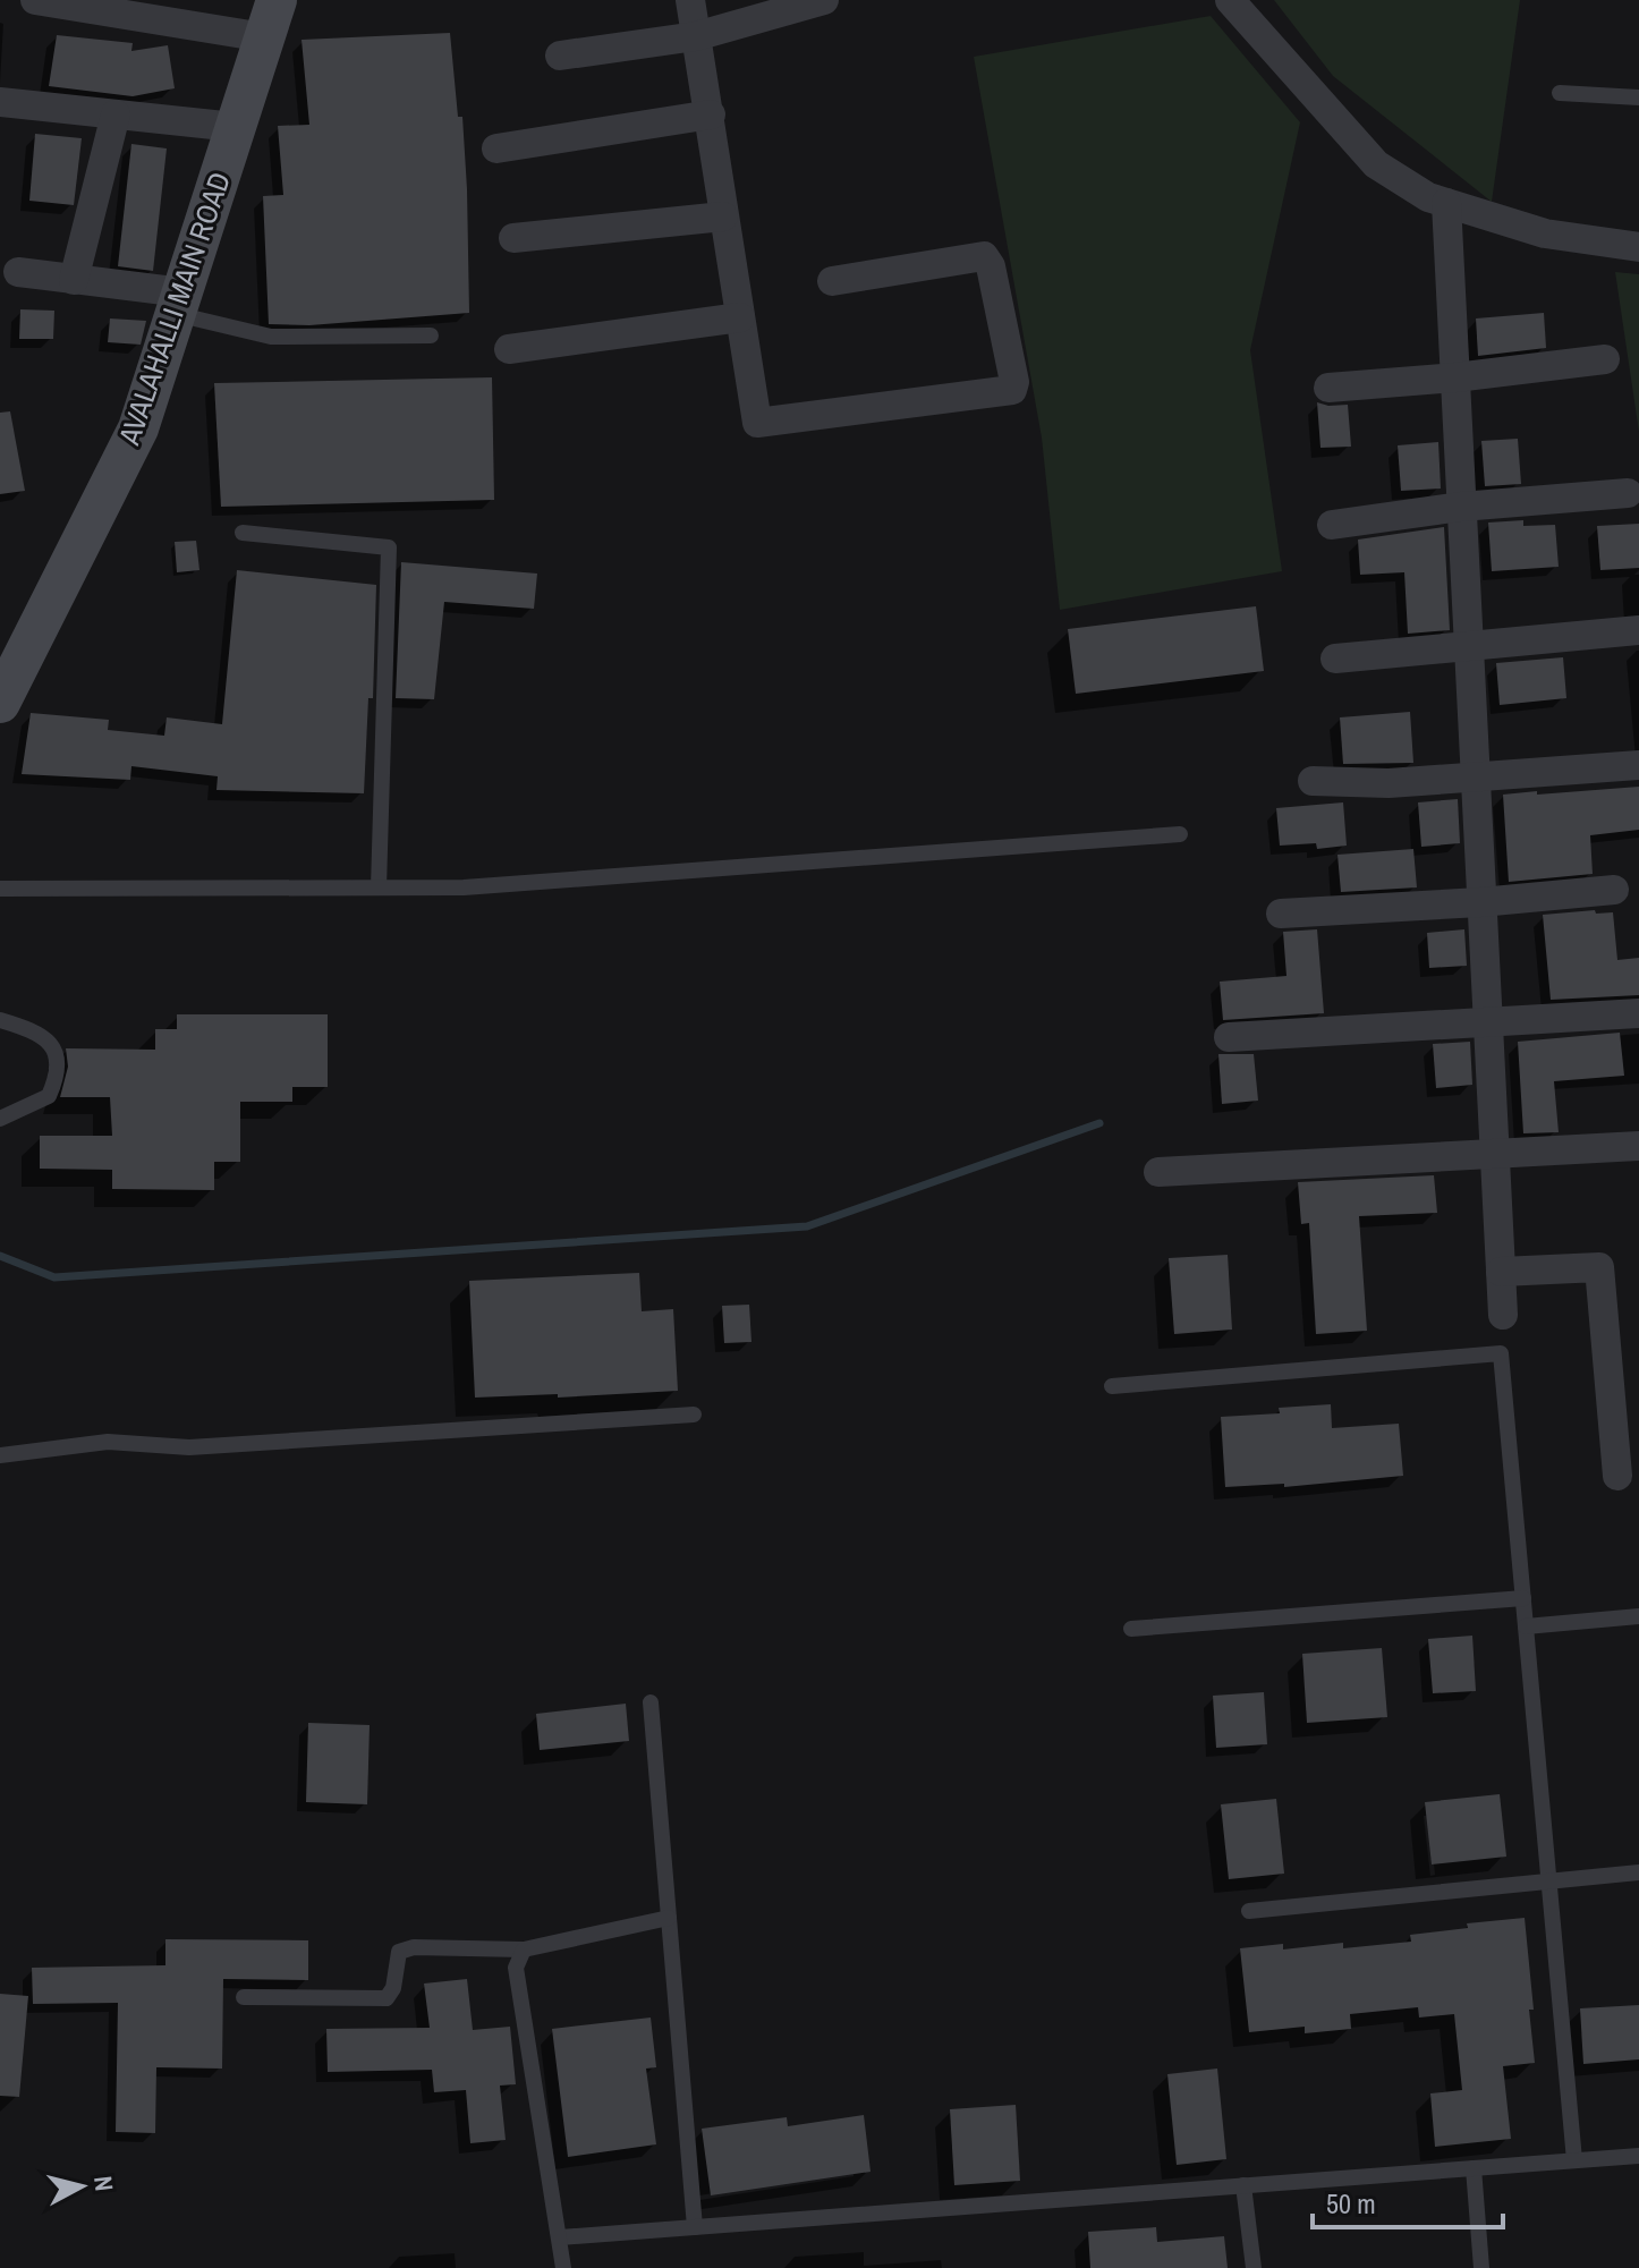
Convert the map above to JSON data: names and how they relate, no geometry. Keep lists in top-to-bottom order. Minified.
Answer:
{"streets":{"main road":["AVALAHALLI MAIN ROAD"]},"scale_bar":"50 m","north":"right"}
